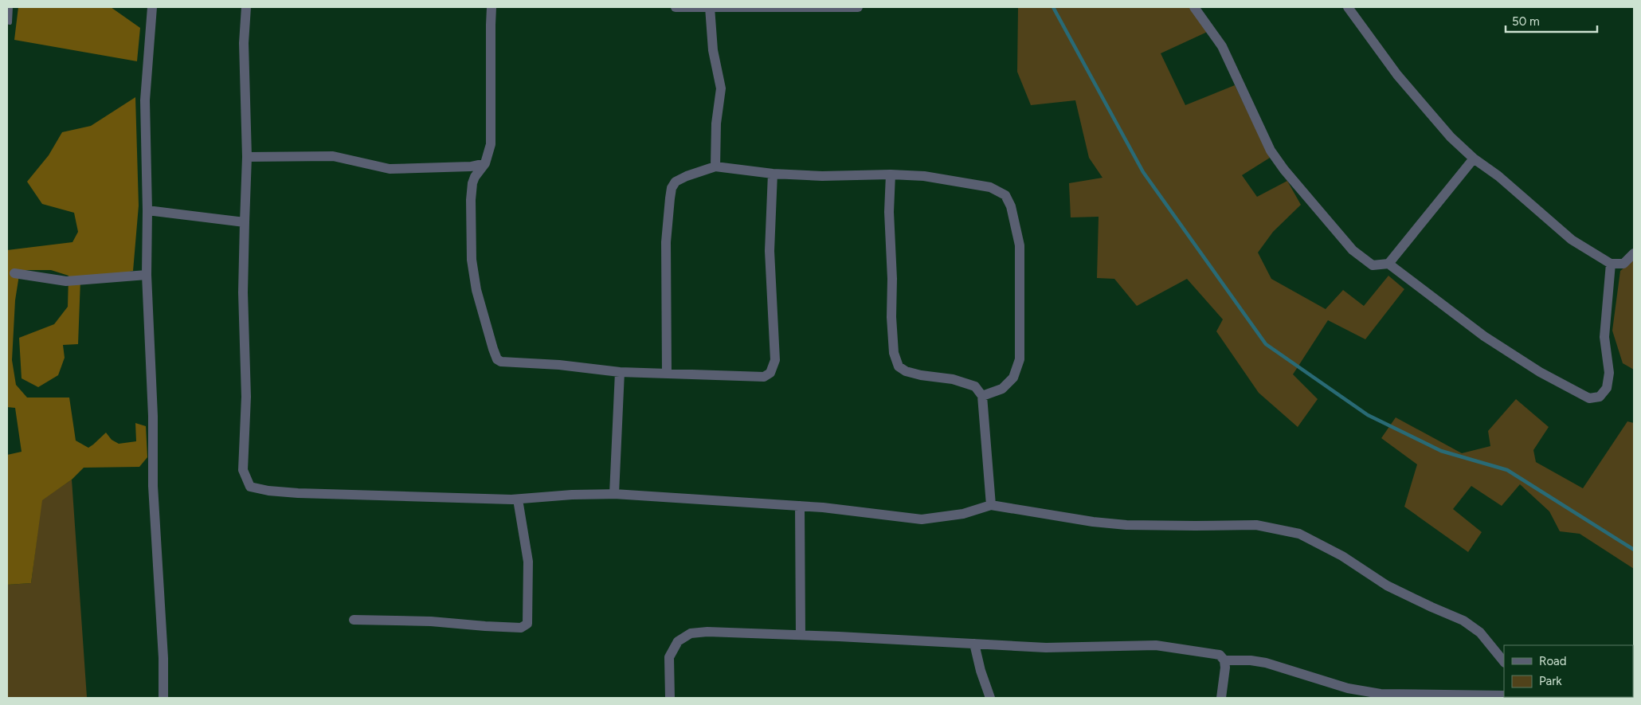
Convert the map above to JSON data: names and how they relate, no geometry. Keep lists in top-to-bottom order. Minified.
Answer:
{"legend":["Road","Park"],"scale_bar":"50 m"}
